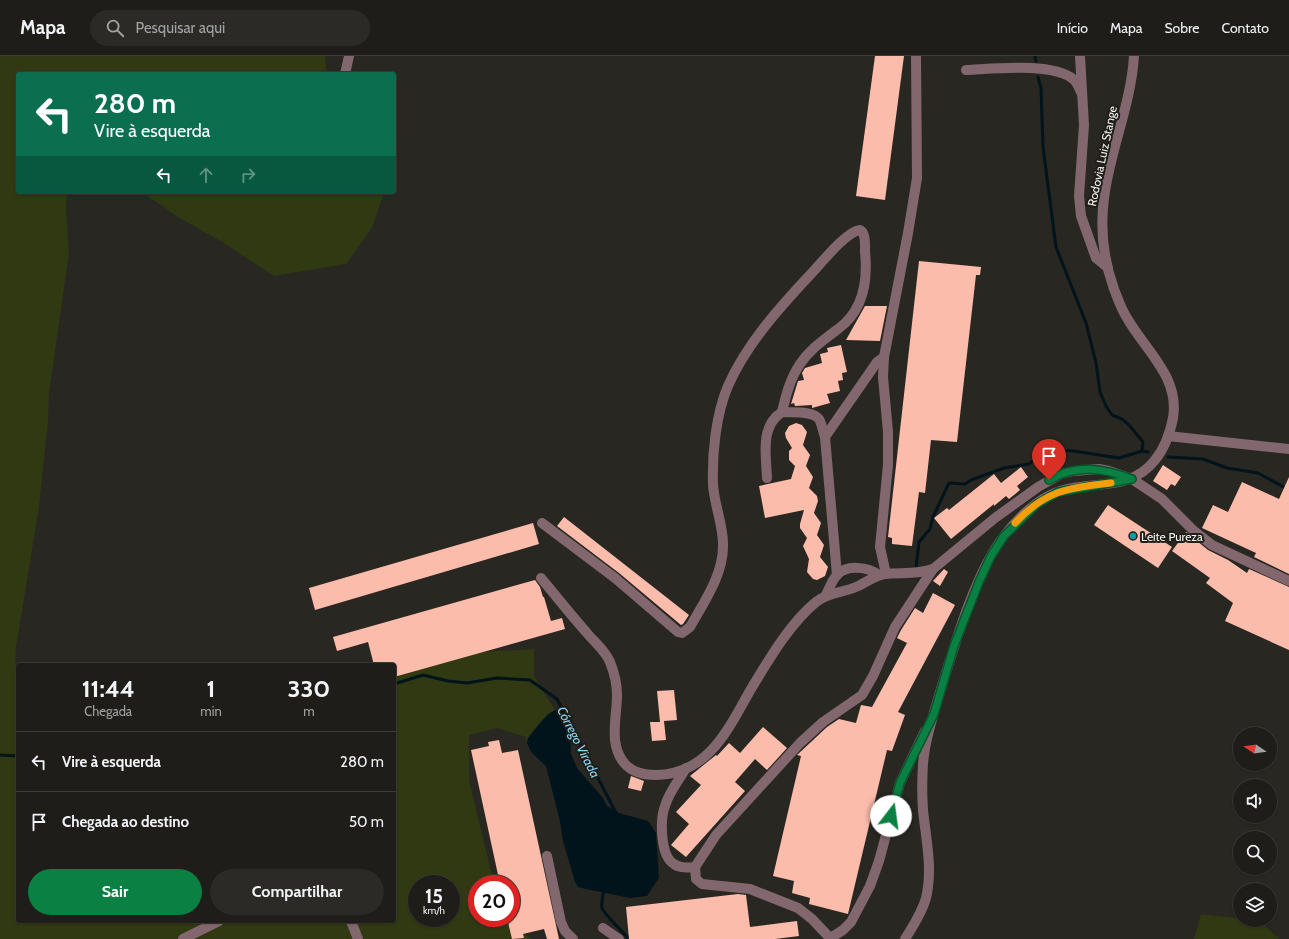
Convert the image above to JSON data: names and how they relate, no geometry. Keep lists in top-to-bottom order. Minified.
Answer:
{"streets":{"street":["Rodovia Luiz Stange"]},"water":["Córrego Virada"],"places":["Leite Pureza"],"north":"left","page":{"header":"Mapa","search":"Pesquisar aqui","nav":["Início","Mapa","Sobre","Contato"],"turn":["280 m","Vire à esquerda"],"eta":["11:44","Chegada","1","min","330","m"],"list":[{"name":"Vire à esquerda","value":"280 m"},{"name":"Chegada ao destino","value":"50 m"}],"buttons":["Sair","Compartilhar"],"speed":"15 km/h","limit":"20"}}
